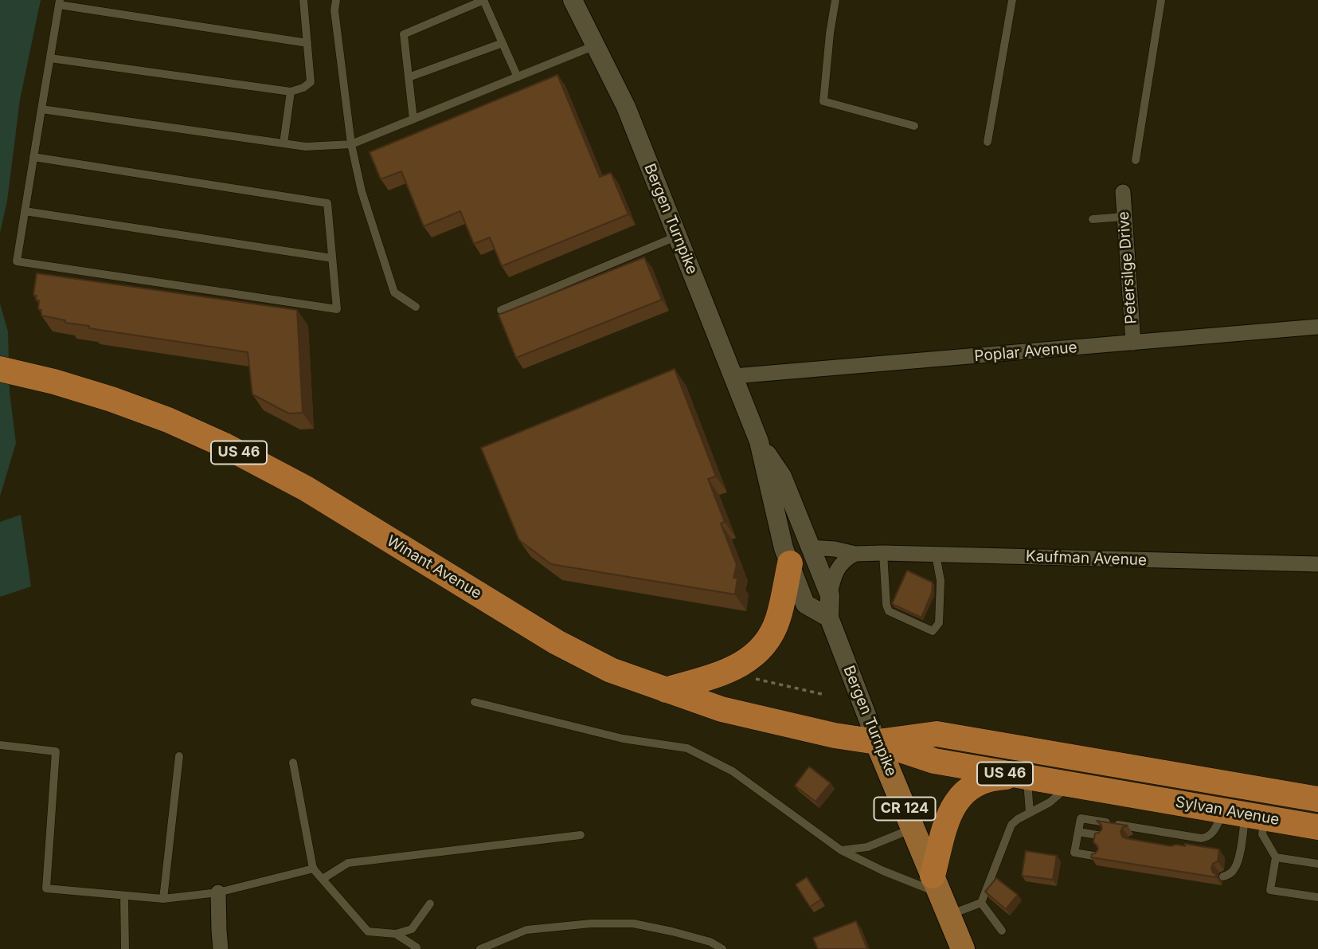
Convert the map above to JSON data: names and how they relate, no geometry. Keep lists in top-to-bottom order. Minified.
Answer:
{"streets":{"highway":["US 46","Winant Avenue","Sylvan Avenue"],"main road":["Bergen Turnpike","CR 124"],"street":["Petersilge Drive","Poplar Avenue","Kaufman Avenue"]},"crossings":[["Bergen Turnpike","Poplar Avenue"],["Bergen Turnpike","US 46"],["Bergen Turnpike","Kaufman Avenue"],["Bergen Turnpike","Winant Avenue"],["Bergen Turnpike","Sylvan Avenue"],["Petersilge Drive","Poplar Avenue"],["US 46","Winant Avenue"],["US 46","Sylvan Avenue"],["Winant Avenue","Sylvan Avenue"]]}
